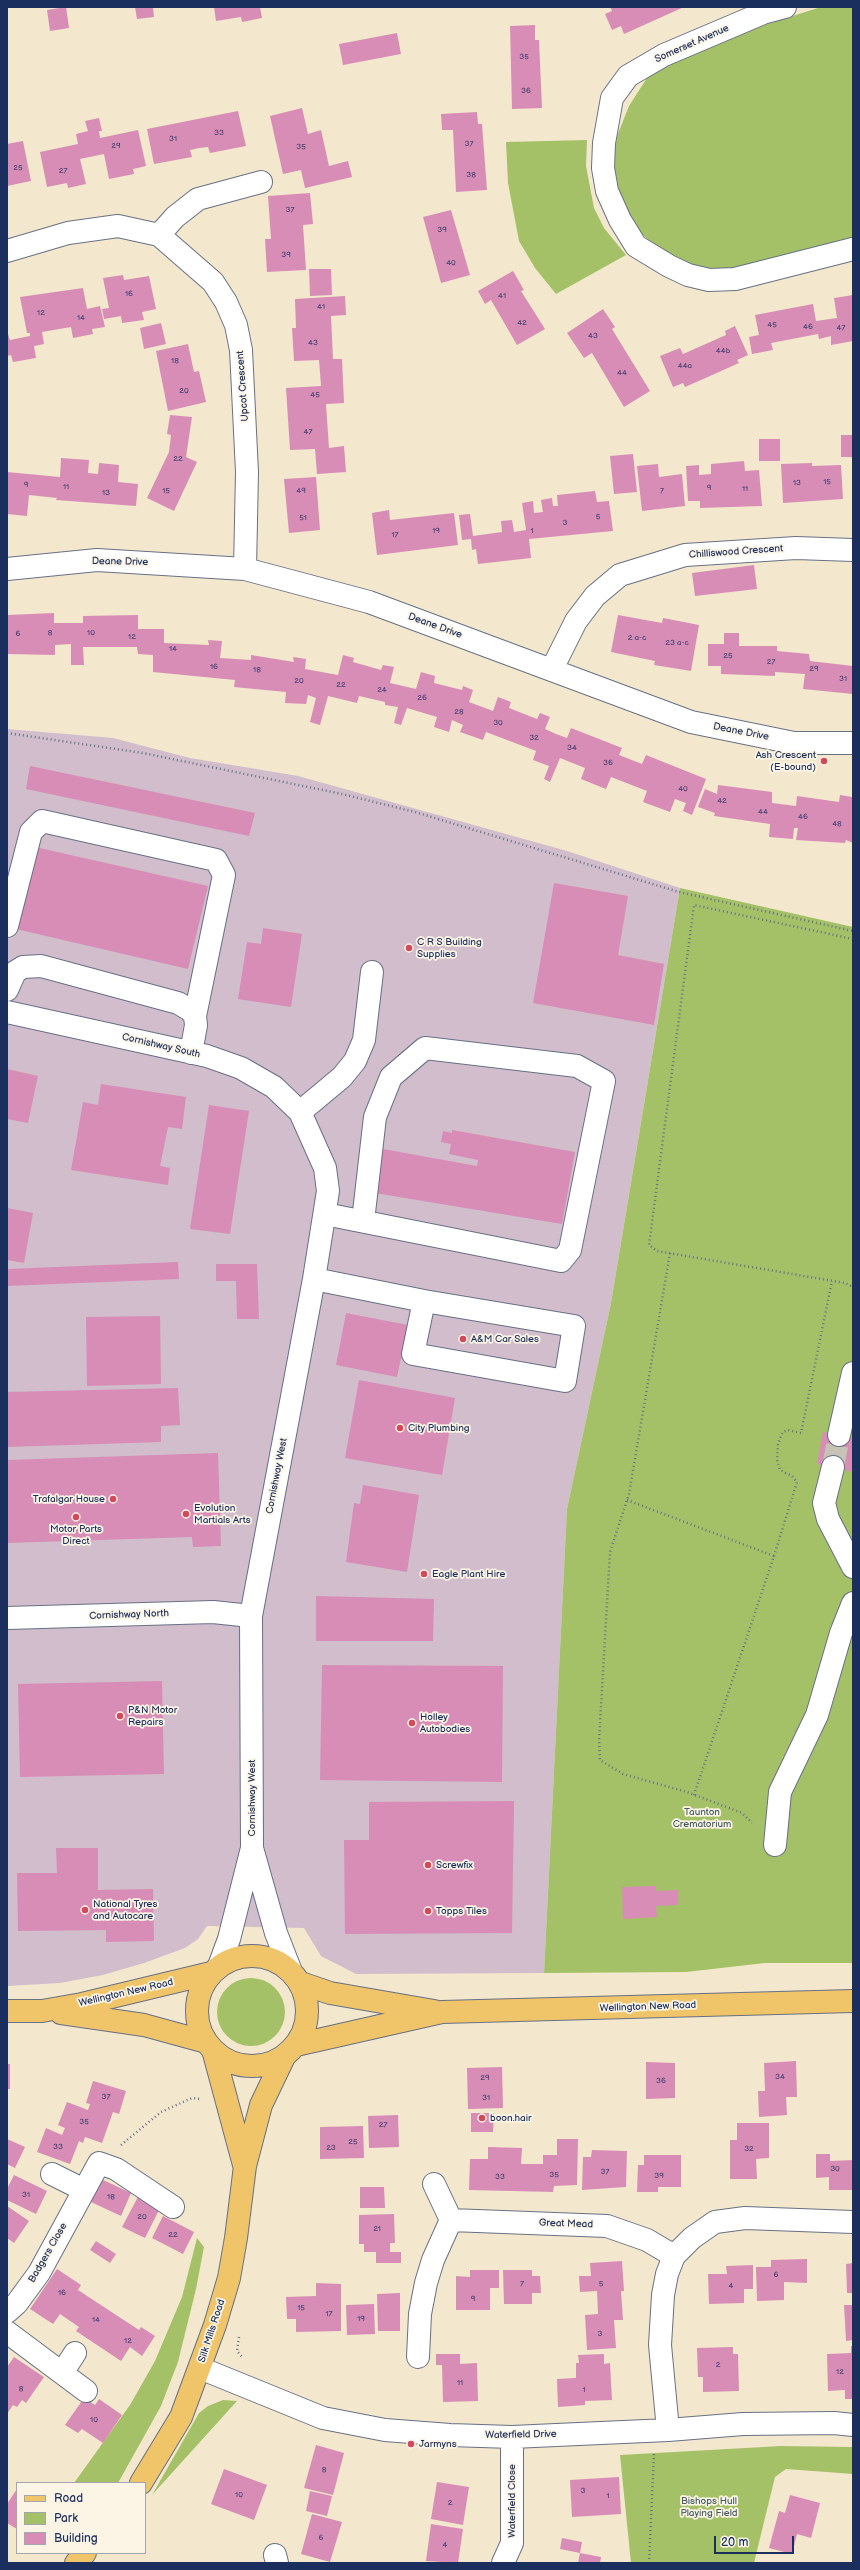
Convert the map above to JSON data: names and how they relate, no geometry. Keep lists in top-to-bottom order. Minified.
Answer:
{"streets":{"main road":["Wellington New Road","Silk Mills Road"],"street":["Somerset Avenue","Upcot Crescent","Chilliswood Crescent","Deane Drive","Cornishway South","Cornishway West","Cornishway North","Great Mead","Badgers Close","Waterfield Drive","Waterfield Close"]},"crossings":[["Upcot Crescent","Deane Drive"],["Chilliswood Crescent","Deane Drive"],["Cornishway South","Cornishway West"],["Cornishway West","Cornishway North"],["Cornishway West","Wellington New Road"],["Cornishway West","Silk Mills Road"],["Wellington New Road","Silk Mills Road"],["Silk Mills Road","Waterfield Drive"],["Waterfield Drive","Waterfield Close"]],"parks":["Taunton Crematorium","Bishops Hull Playing Field"],"places":["Ash Crescent (E-bound)","C R S Building Supplies","A&M Car Sales","City Plumbing","Trafalgar House","Evolution Martials Arts","Motor Parts Direct","Eagle Plant Hire","P&N Motor Repairs","Holley Autobodies","Screwfix","National Tyres and Autocare","Topps Tiles","boon.hair","Jarmyns"],"house_numbers":["35","36","33","31","37","29","35","25","27","38","37","39","39","40","16","41","41","12","14","42","45","46","47","43","43","44b","18","44a","44","20","45","47","22","15","13","9","11","9","11","15","49","7","13","5","51","3","19","1","17","8","10","6","12","2 a-c","23 a-c","14","25","27","16","29","18","31","20","22","24","26","28","30","32","34","36","40","42","44","46","48","34","29","36","37","31","35","27","25","33","23","32","30","37","35","39","33","31","18","20","21","22","6","7","5","4","16","9","15","17","19","14","3","12","2","12","11","8","1","10","8","3","10","1","2","6","4"],"legend":["Road","Park","Building"],"scale_bar":"20 m"}
